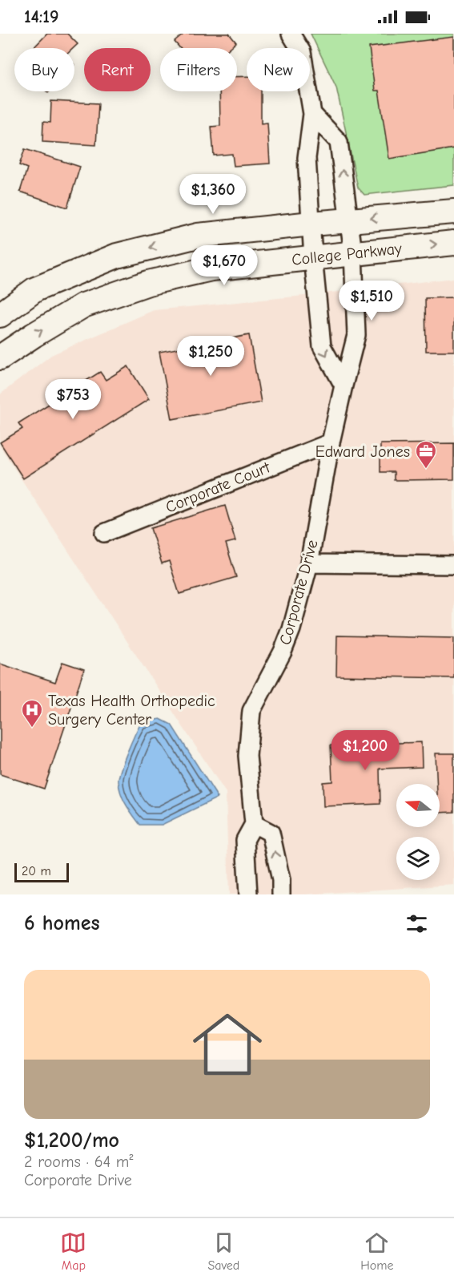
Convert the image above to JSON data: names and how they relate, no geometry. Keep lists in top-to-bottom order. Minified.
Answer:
{"streets":{"main road":["College Parkway"],"street":["Corporate Court","Corporate Drive"]},"crossings":[["College Parkway","Corporate Drive"],["Corporate Court","Corporate Drive"]],"places":{"office":["Edward Jones"],"hospital":["Texas Health Orthopedic Surgery Center"]},"scale_bar":"20 m","north":"left","page":{"status":"14:19","chip":["Buy","Rent","Filters","New"],"price":["$1,360","$1,670","$1,510","$1,250","$753","$1,200"],"scale":"20 m","heading":"6 homes","list":[{"name":"$1,200/mo","note":"2 rooms · 64 m² · Corporate Drive"}],"tabs":["Map","Saved","Home"]}}
